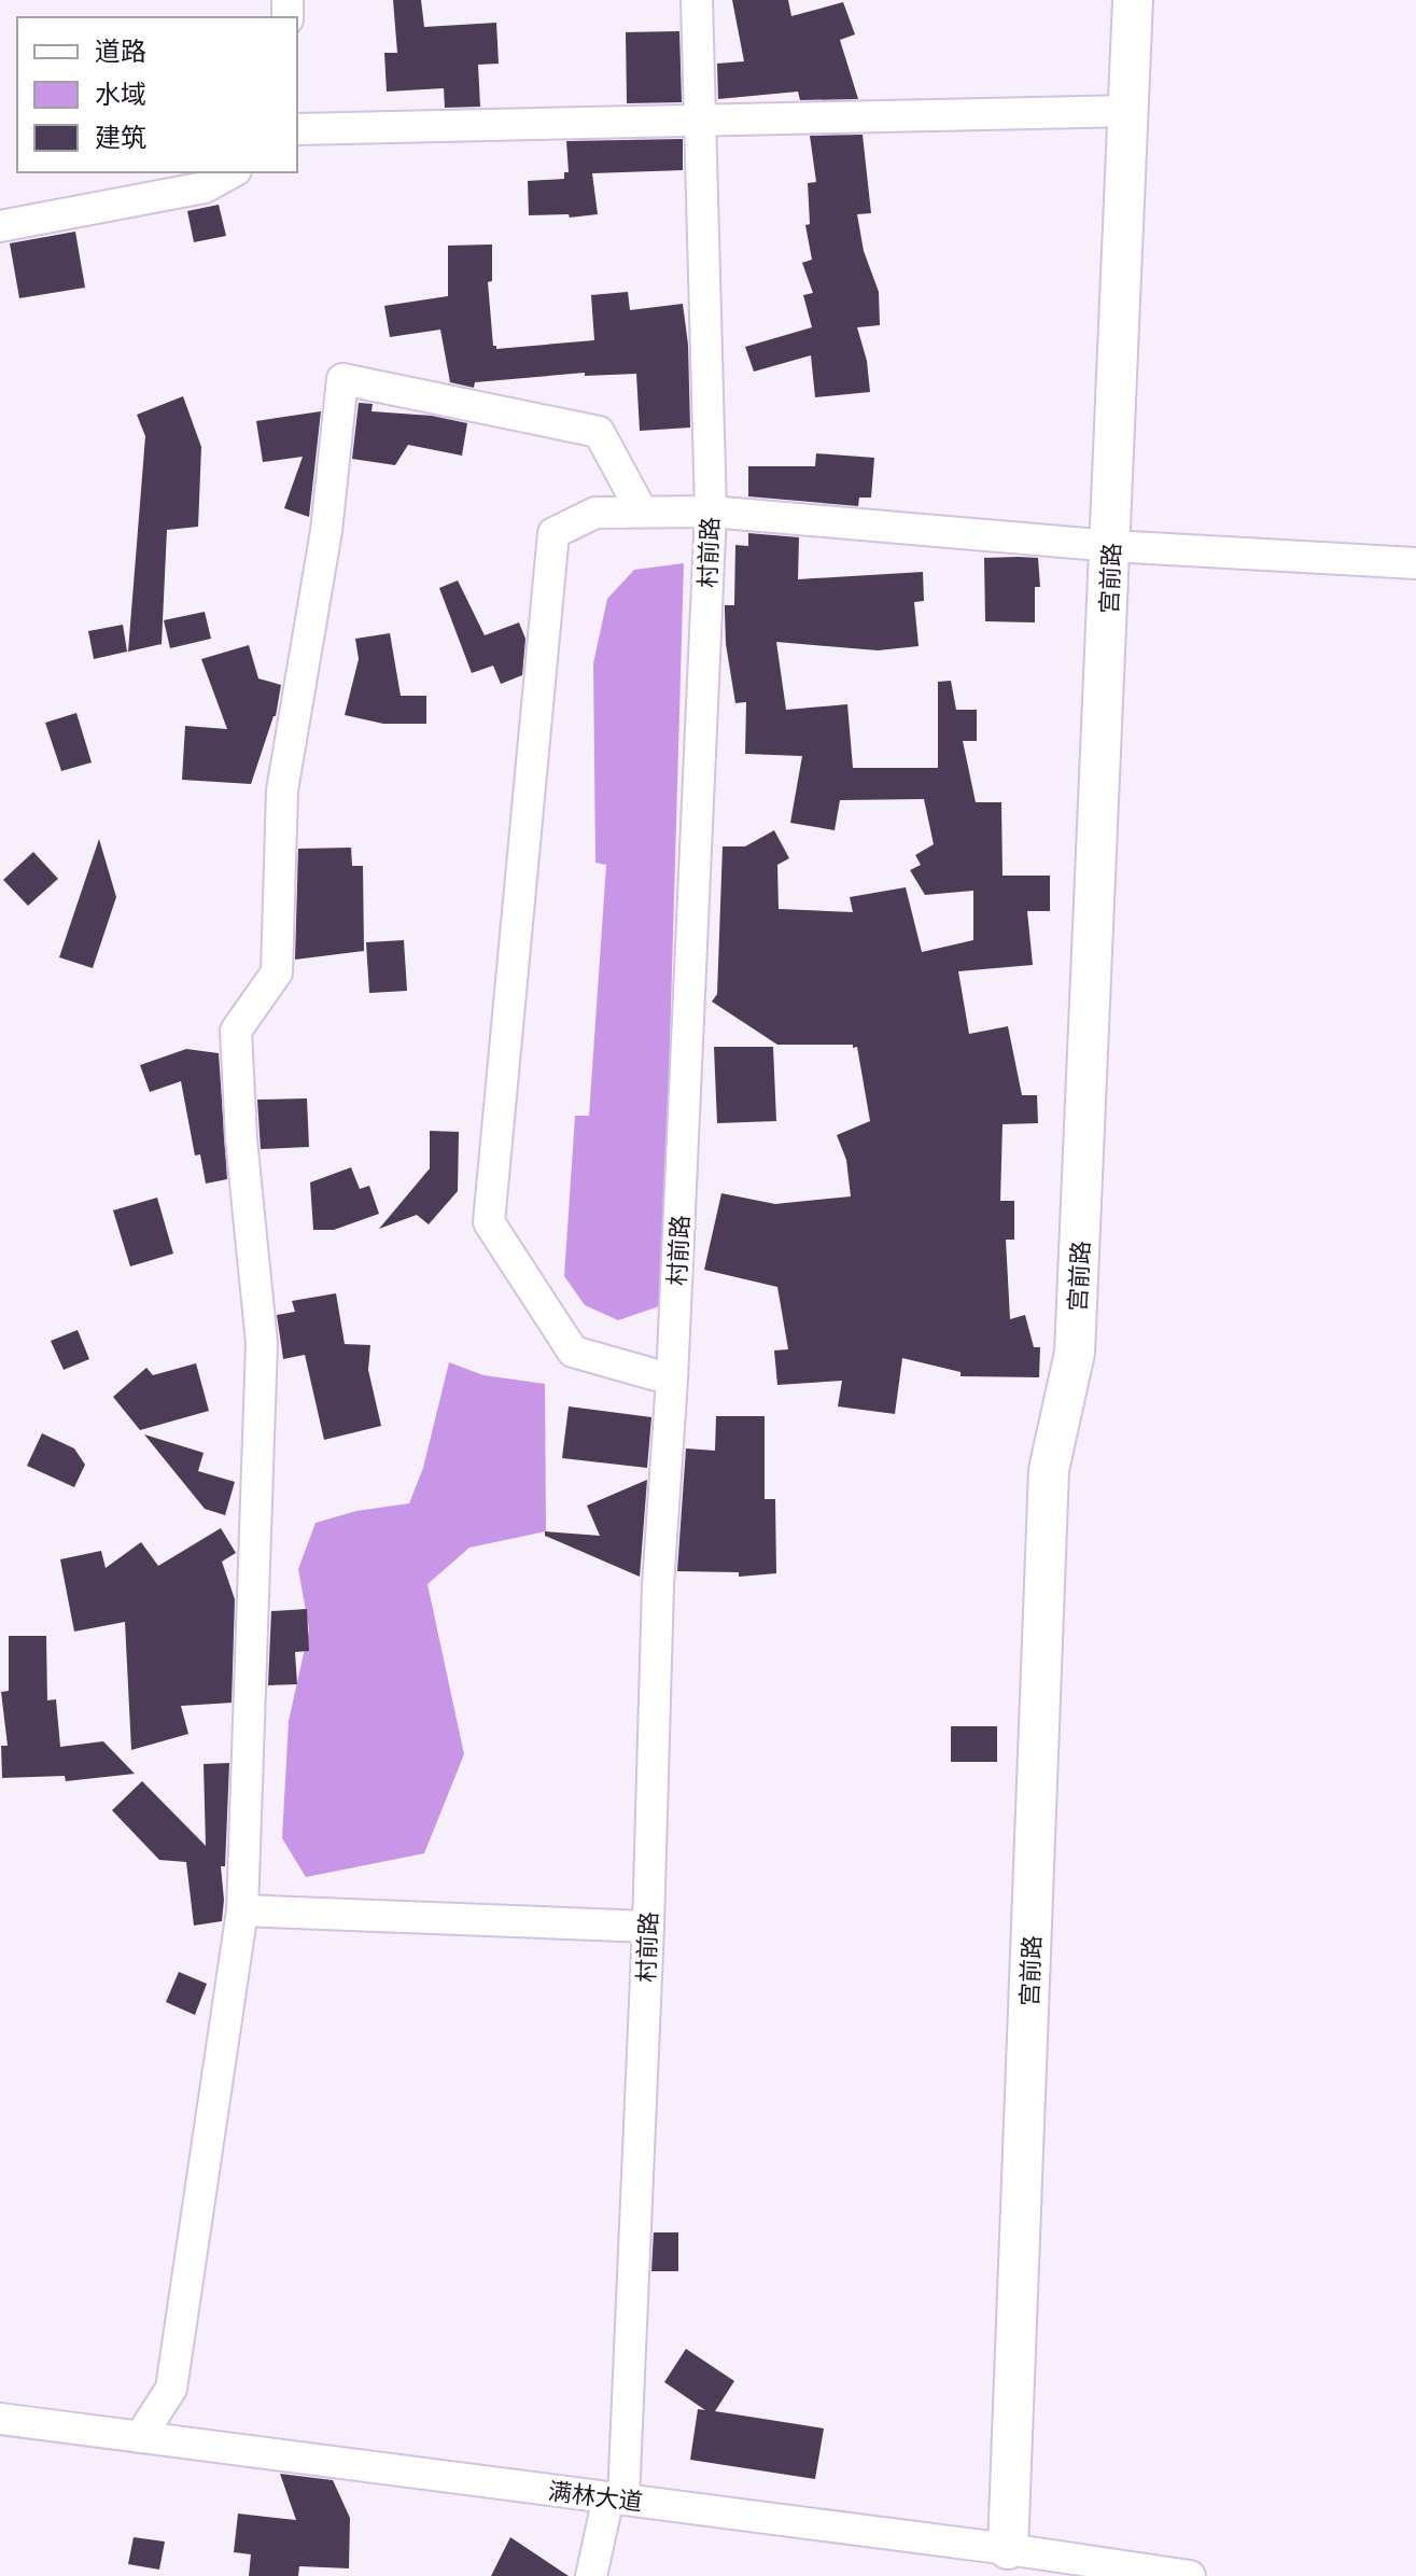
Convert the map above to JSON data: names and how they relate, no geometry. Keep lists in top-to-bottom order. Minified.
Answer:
{"streets":{"street":["村前路","宫前路","满林大道"]},"crossings":[["村前路","满林大道"],["宫前路","满林大道"]],"legend":["道路","水域","建筑"]}
